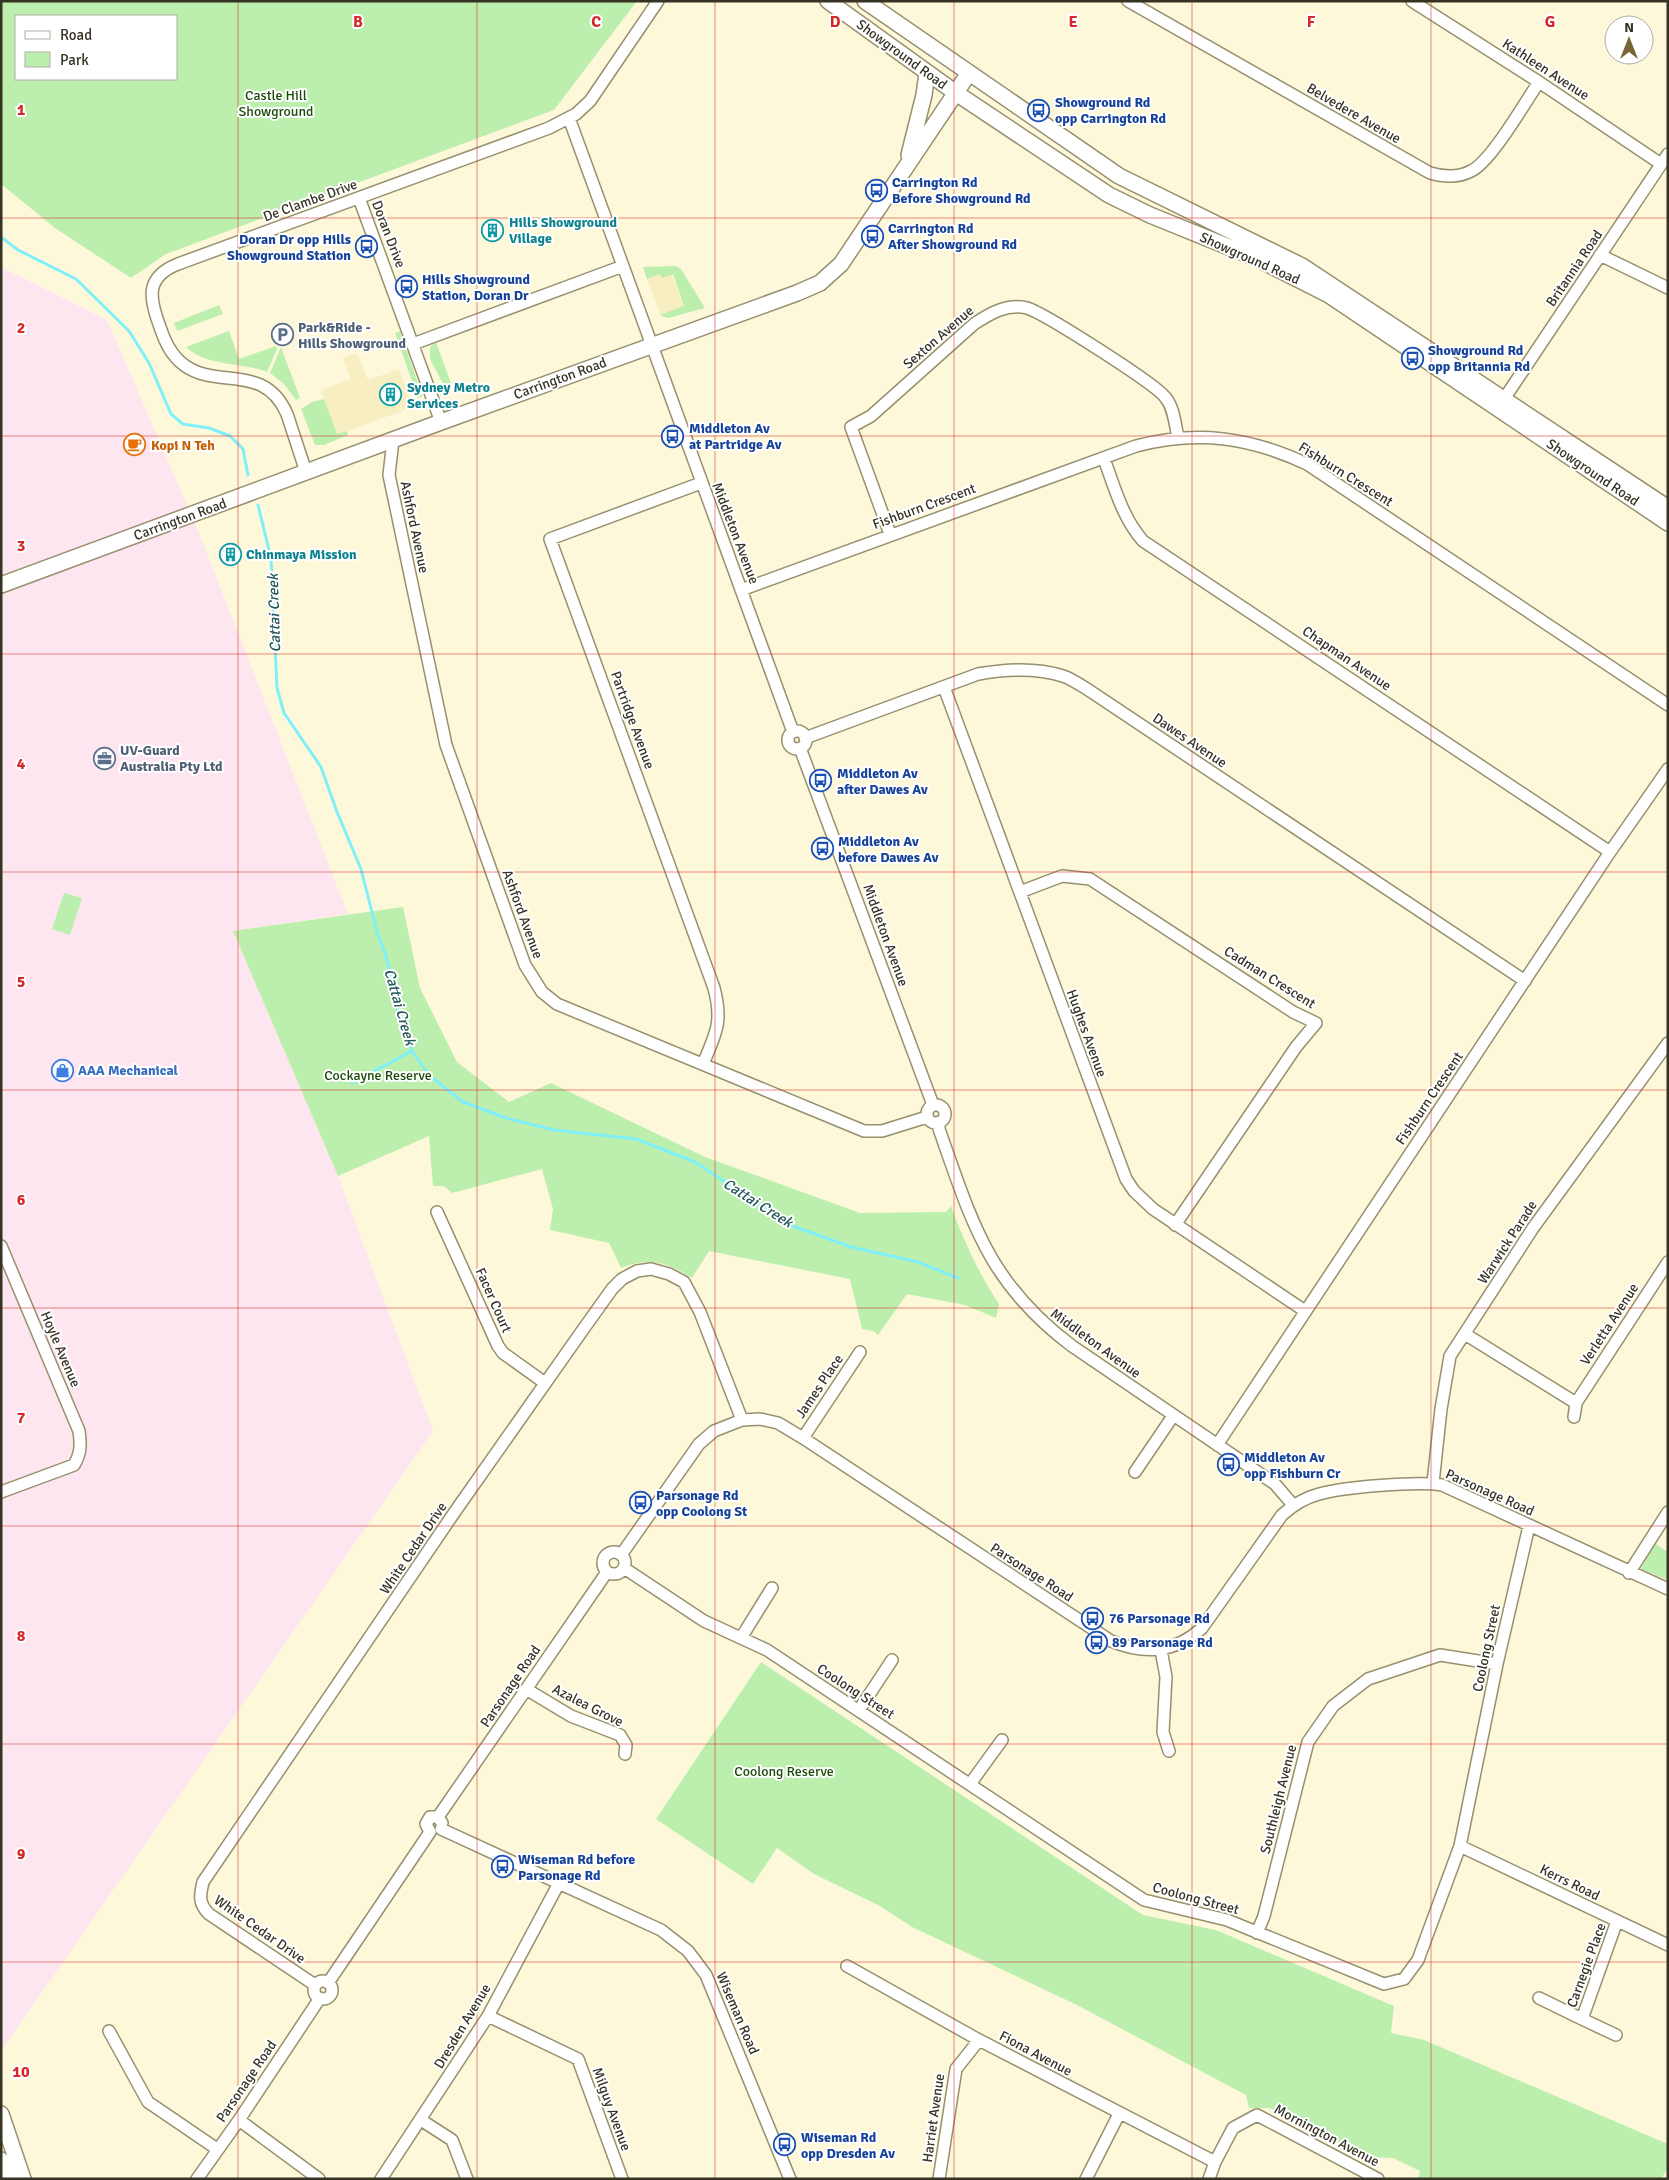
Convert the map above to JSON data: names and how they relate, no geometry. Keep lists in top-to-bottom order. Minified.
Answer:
{"streets":{"main road":["Showground Road","Carrington Road"],"street":["Kathleen Avenue","Belvedere Avenue","De Clambe Drive","Doran Drive","Britannia Road","Sexton Avenue","Fishburn Crescent","Ashford Avenue","Middleton Avenue","Chapman Avenue","Partridge Avenue","Dawes Avenue","Cadman Crescent","Hughes Avenue","Warwick Parade","Facer Court","Verletta Avenue","Hoyle Avenue","James Place","Parsonage Road","White Cedar Drive","Coolong Street","Azalea Grove","Southleigh Avenue","Kerrs Road","Carnegie Place","Wiseman Road","Dresden Avenue","Fiona Avenue","Milguy Avenue","Harriet Avenue","Mornington Avenue"]},"crossings":[["Showground Road","Britannia Road"],["Showground Road","Carrington Road"],["Kathleen Avenue","Belvedere Avenue"],["Kathleen Avenue","Britannia Road"],["De Clambe Drive","Doran Drive"],["De Clambe Drive","Carrington Road"],["De Clambe Drive","Middleton Avenue"],["Doran Drive","Carrington Road"],["Sexton Avenue","Fishburn Crescent"],["Carrington Road","Ashford Avenue"],["Carrington Road","Middleton Avenue"],["Fishburn Crescent","Middleton Avenue"],["Fishburn Crescent","Chapman Avenue"],["Fishburn Crescent","Dawes Avenue"],["Fishburn Crescent","Hughes Avenue"],["Ashford Avenue","Middleton Avenue"],["Ashford Avenue","Partridge Avenue"],["Middleton Avenue","Partridge Avenue"],["Middleton Avenue","Dawes Avenue"],["Middleton Avenue","Parsonage Road"],["Dawes Avenue","Hughes Avenue"],["Cadman Crescent","Hughes Avenue"],["Warwick Parade","Parsonage Road"],["Facer Court","White Cedar Drive"],["James Place","Parsonage Road"],["Parsonage Road","White Cedar Drive"],["Parsonage Road","Coolong Street"],["Parsonage Road","Azalea Grove"],["Parsonage Road","Wiseman Road"],["Coolong Street","Southleigh Avenue"],["Coolong Street","Kerrs Road"],["Kerrs Road","Carnegie Place"],["Wiseman Road","Dresden Avenue"],["Dresden Avenue","Milguy Avenue"],["Fiona Avenue","Harriet Avenue"],["Fiona Avenue","Mornington Avenue"]],"water":["Cattai Creek"],"parks":["Castle Hill Showground","Cockayne Reserve","Coolong Reserve"],"places":{"bus stop":["Showground Rd opp Carrington Rd","Carrington Rd Before Showground Rd","Carrington Rd After Showground Rd","Doran Dr opp Hills Showground Station","Hills Showground Station, Doran Dr","Showground Rd opp Britannia Rd","Middleton Av at Partridge Av","Middleton Av after Dawes Av","Middleton Av before Dawes Av","Middleton Av opp Fishburn Cr","Parsonage Rd opp Coolong St","76 Parsonage Rd","89 Parsonage Rd","Wiseman Rd before Parsonage Rd","Wiseman Rd opp Dresden Av"],"building":["Hills Showground Village","Sydney Metro Services","Chinmaya Mission"],"parking":["Park&Ride - Hills Showground"],"cafe":["Kopi N Teh"],"office":["UV-Guard Australia Pty Ltd"],"shop":["AAA Mechanical"]},"legend":["Road","Park"],"north":"top","grid":{"columns":["B","C","D","E","F","G"],"rows":["1","2","3","4","5","6","7","8","9","10"]}}
